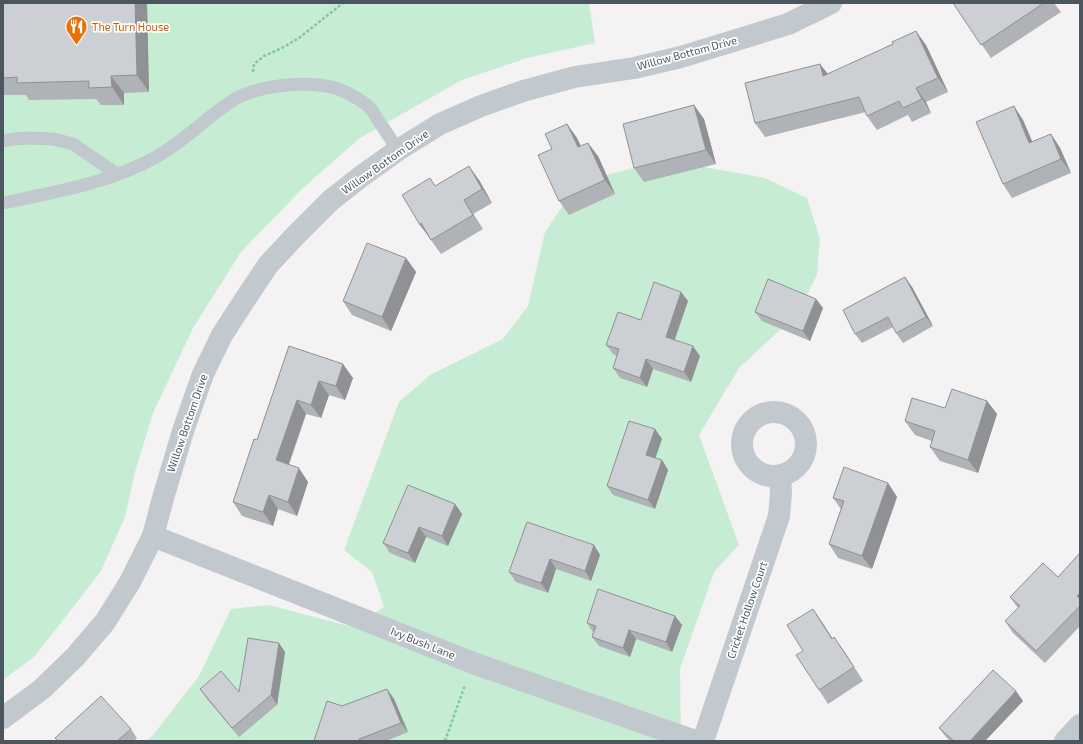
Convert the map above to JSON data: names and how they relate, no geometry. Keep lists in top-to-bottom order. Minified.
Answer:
{"streets":{"street":["Willow Bottom Drive","Cricket Hollow Court","Ivy Bush Lane"]},"crossings":[["Willow Bottom Drive","Ivy Bush Lane"]],"places":{"restaurant":["The Turn House"]}}
